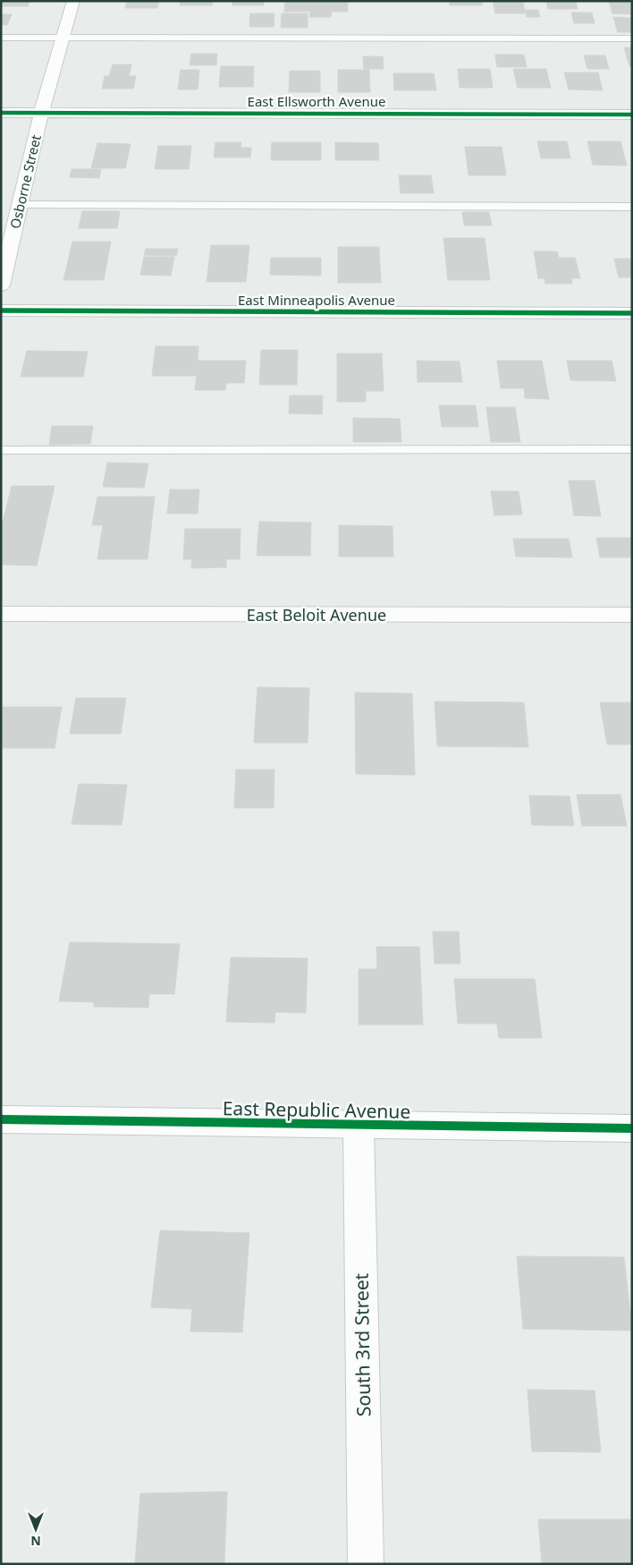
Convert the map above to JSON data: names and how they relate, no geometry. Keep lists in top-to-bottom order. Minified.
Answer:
{"streets":{"street":["East Ellsworth Avenue","Osborne Street","East Minneapolis Avenue","East Beloit Avenue","East Republic Avenue","South 3rd Street"]},"crossings":[["East Ellsworth Avenue","Osborne Street"],["East Republic Avenue","South 3rd Street"]],"north":"bottom"}
